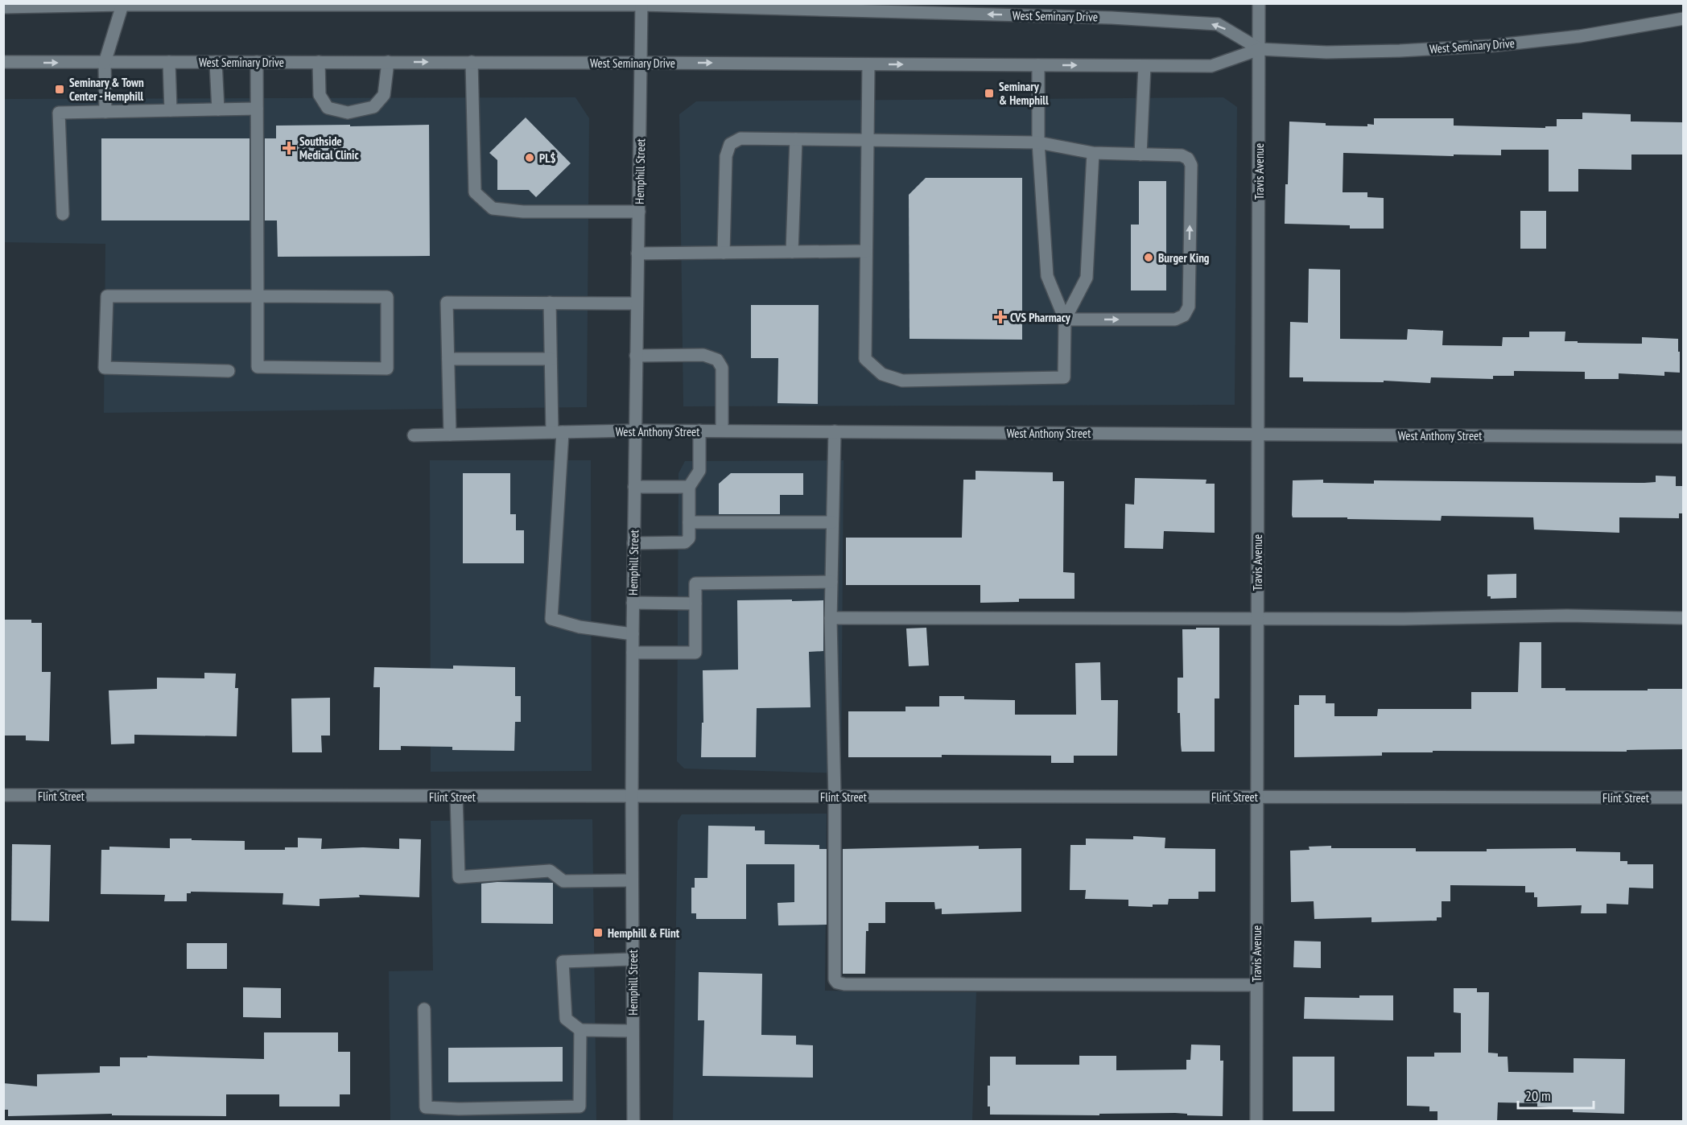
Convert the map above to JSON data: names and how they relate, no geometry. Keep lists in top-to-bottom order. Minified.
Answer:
{"streets":{"main road":["West Seminary Drive","Hemphill Street","Travis Avenue","West Anthony Street","Flint Street"]},"crossings":[["West Seminary Drive","Hemphill Street"],["West Seminary Drive","Travis Avenue"],["Hemphill Street","West Anthony Street"],["Hemphill Street","Flint Street"],["Travis Avenue","West Anthony Street"],["Travis Avenue","Flint Street"]],"places":{"transit":["Seminary & Town Center - Hemphill","Seminary & Hemphill","Hemphill & Flint"],"health":["Southside Medical Clinic","CVS Pharmacy"],"other":["PL$","Burger King"]},"scale_bar":"20 m"}
